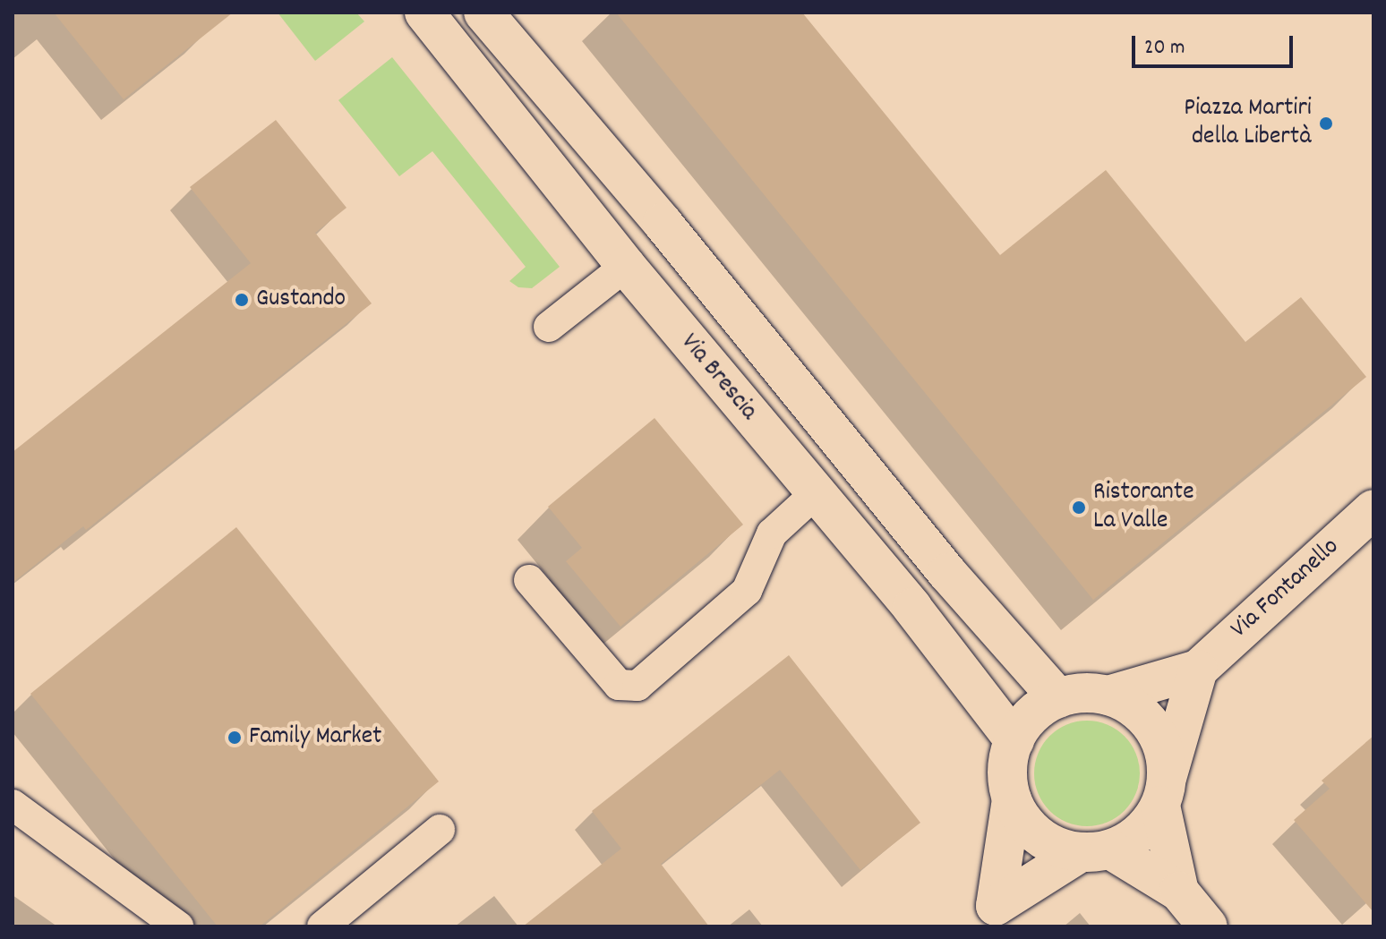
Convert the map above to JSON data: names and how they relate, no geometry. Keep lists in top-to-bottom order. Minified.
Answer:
{"streets":{"main road":["Via Brescia","Via Fontanello"]},"crossings":[["Via Brescia","Via Fontanello"]],"places":["Piazza Martiri della Libertà","Gustando","Ristorante La Valle","Family Market"],"scale_bar":"20 m"}
